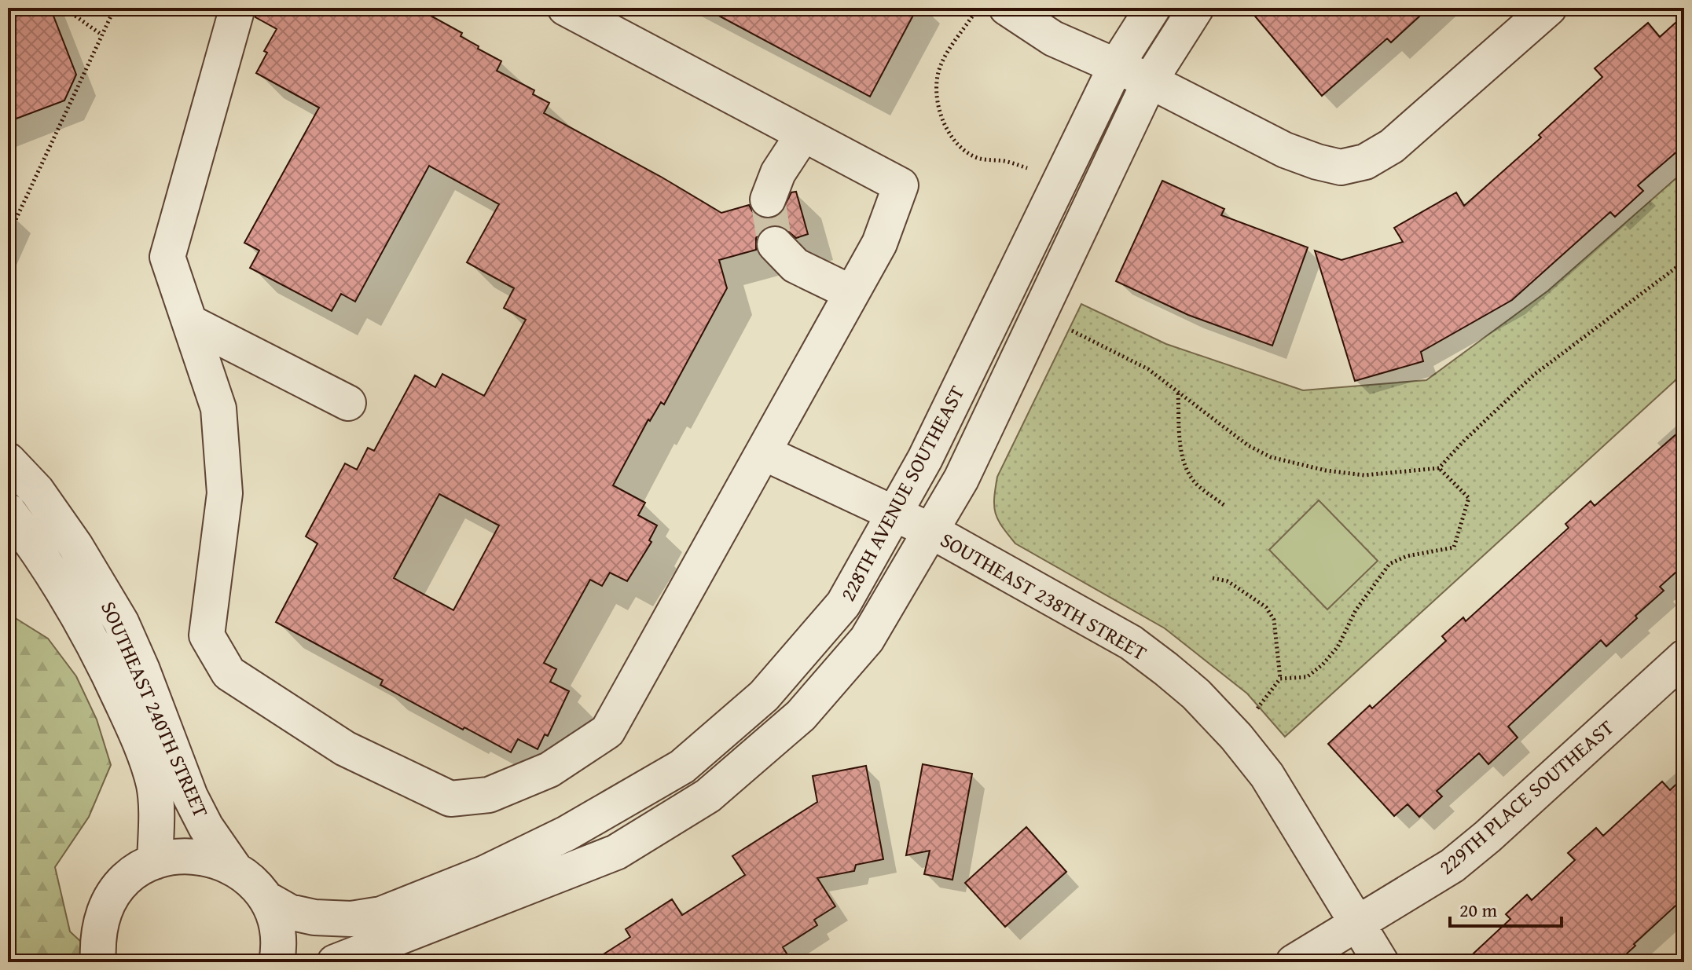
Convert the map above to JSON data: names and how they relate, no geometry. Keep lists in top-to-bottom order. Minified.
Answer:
{"streets":{"street":["228TH AVENUE SOUTHEAST","SOUTHEAST 238TH STREET","SOUTHEAST 240TH STREET","229TH PLACE SOUTHEAST"]},"crossings":[["228TH AVENUE SOUTHEAST","SOUTHEAST 238TH STREET"],["SOUTHEAST 238TH STREET","229TH PLACE SOUTHEAST"]],"scale_bar":"20 m"}
